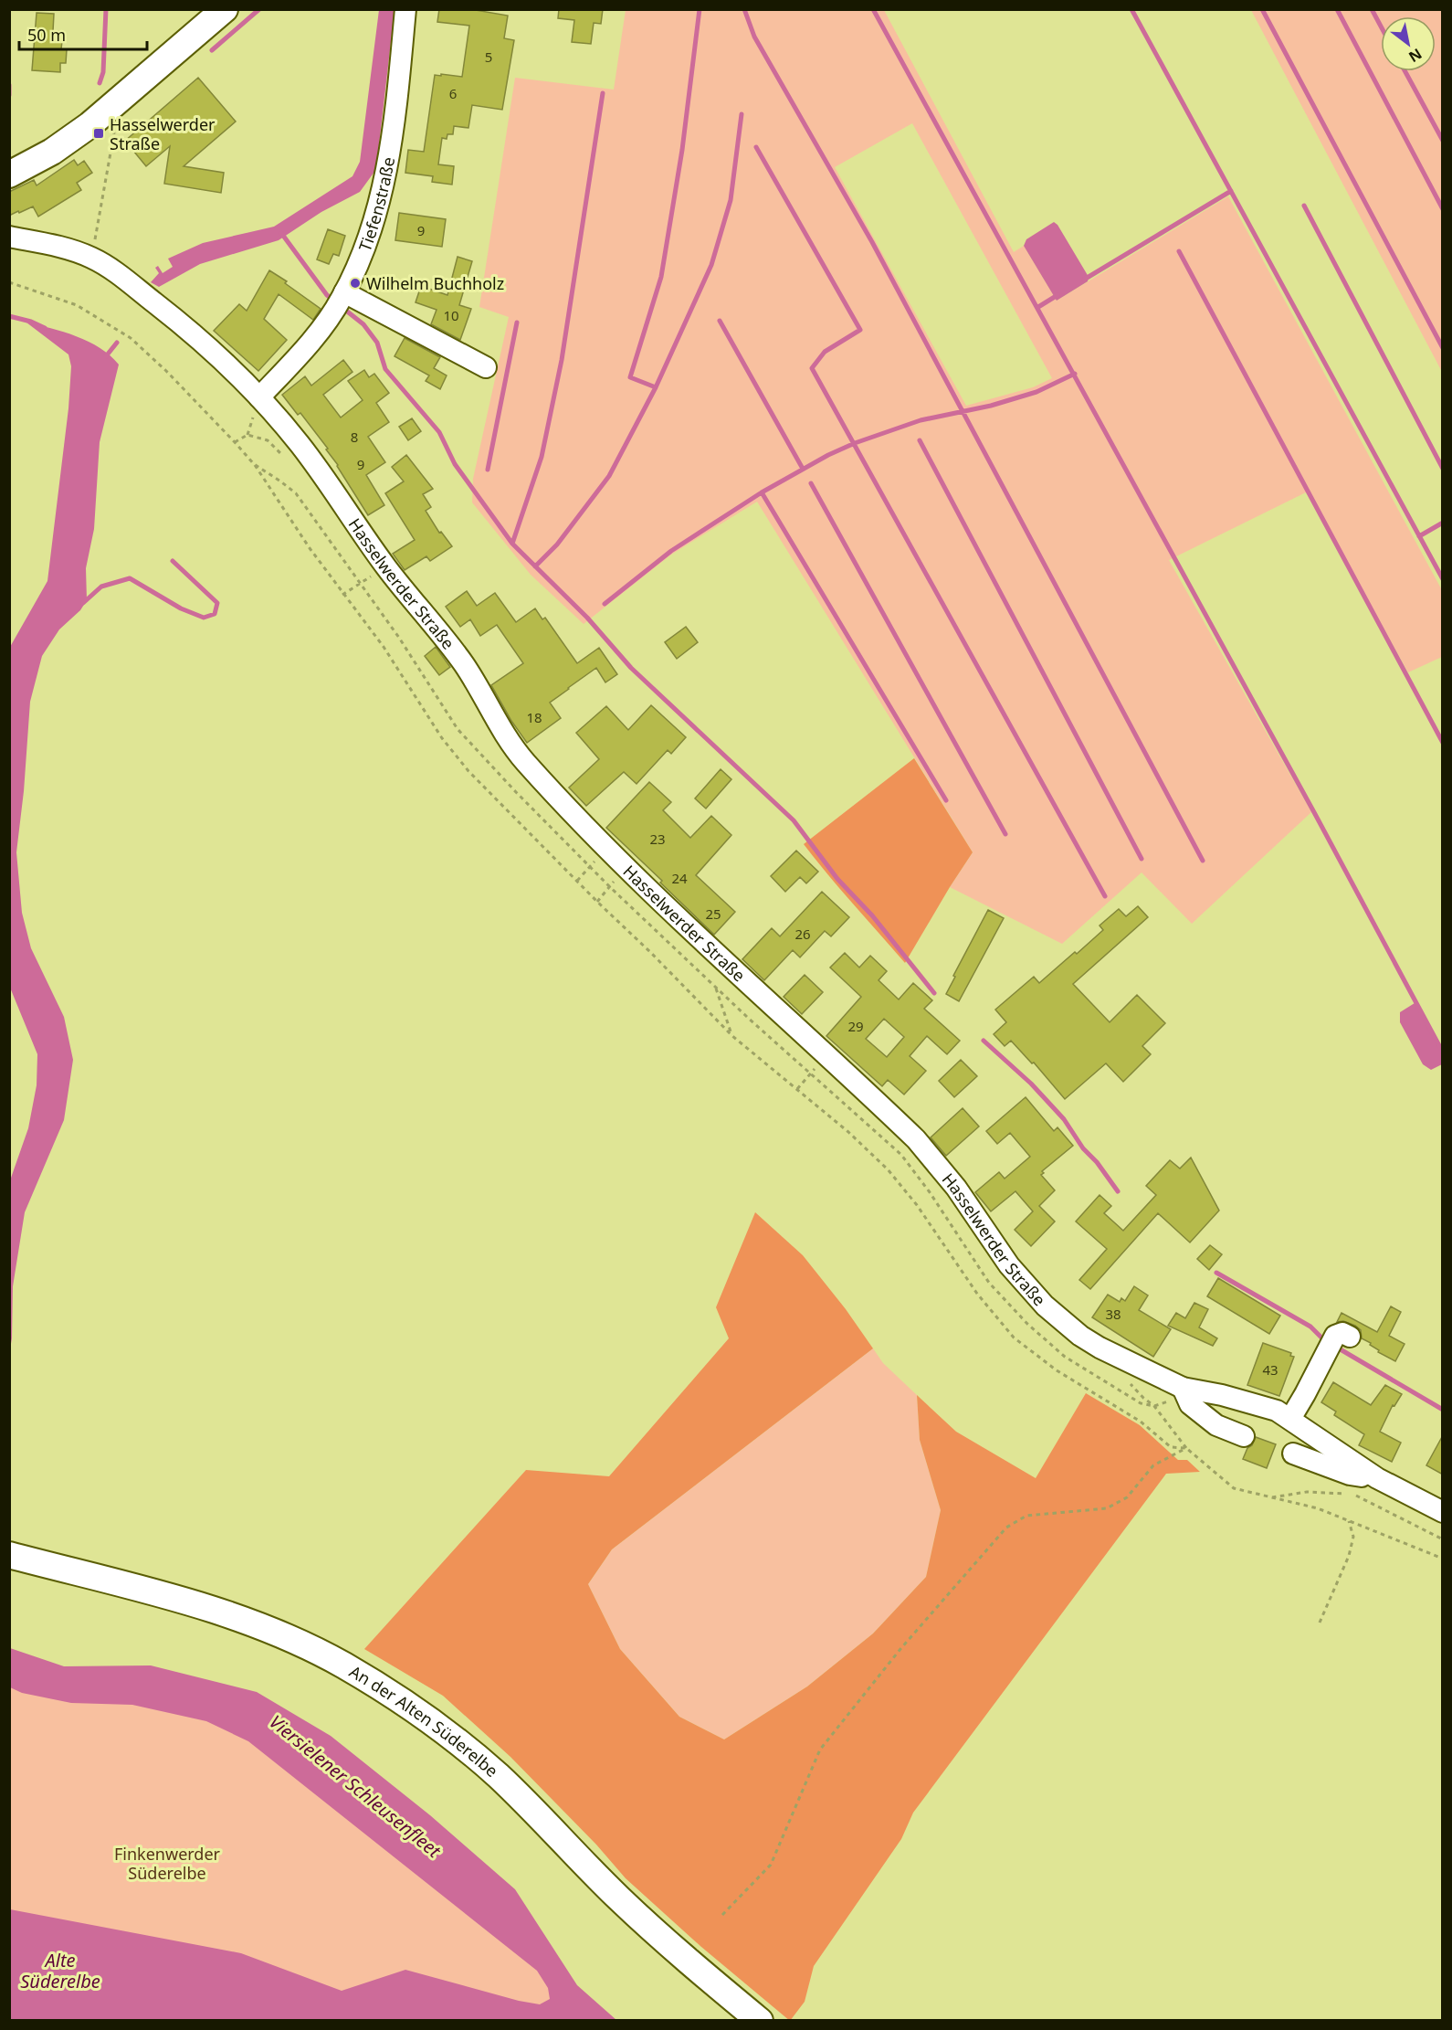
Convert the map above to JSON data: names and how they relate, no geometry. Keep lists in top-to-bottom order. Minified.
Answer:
{"streets":{"main road":["An der Alten Süderelbe"],"street":["Tiefenstraße","Hasselwerder Straße"]},"crossings":[["Tiefenstraße","Hasselwerder Straße"]],"water":["Viersielener Schleusenfleet","Alte Süderelbe"],"parks":["Finkenwerder Süderelbe"],"places":{"transit":["Hasselwerder Straße"],"other":["Wilhelm Buchholz"]},"house_numbers":["5","6","9","10","8","9","18","23","24","25","26","29","38","43"],"scale_bar":"50 m","north":"bottom right"}
